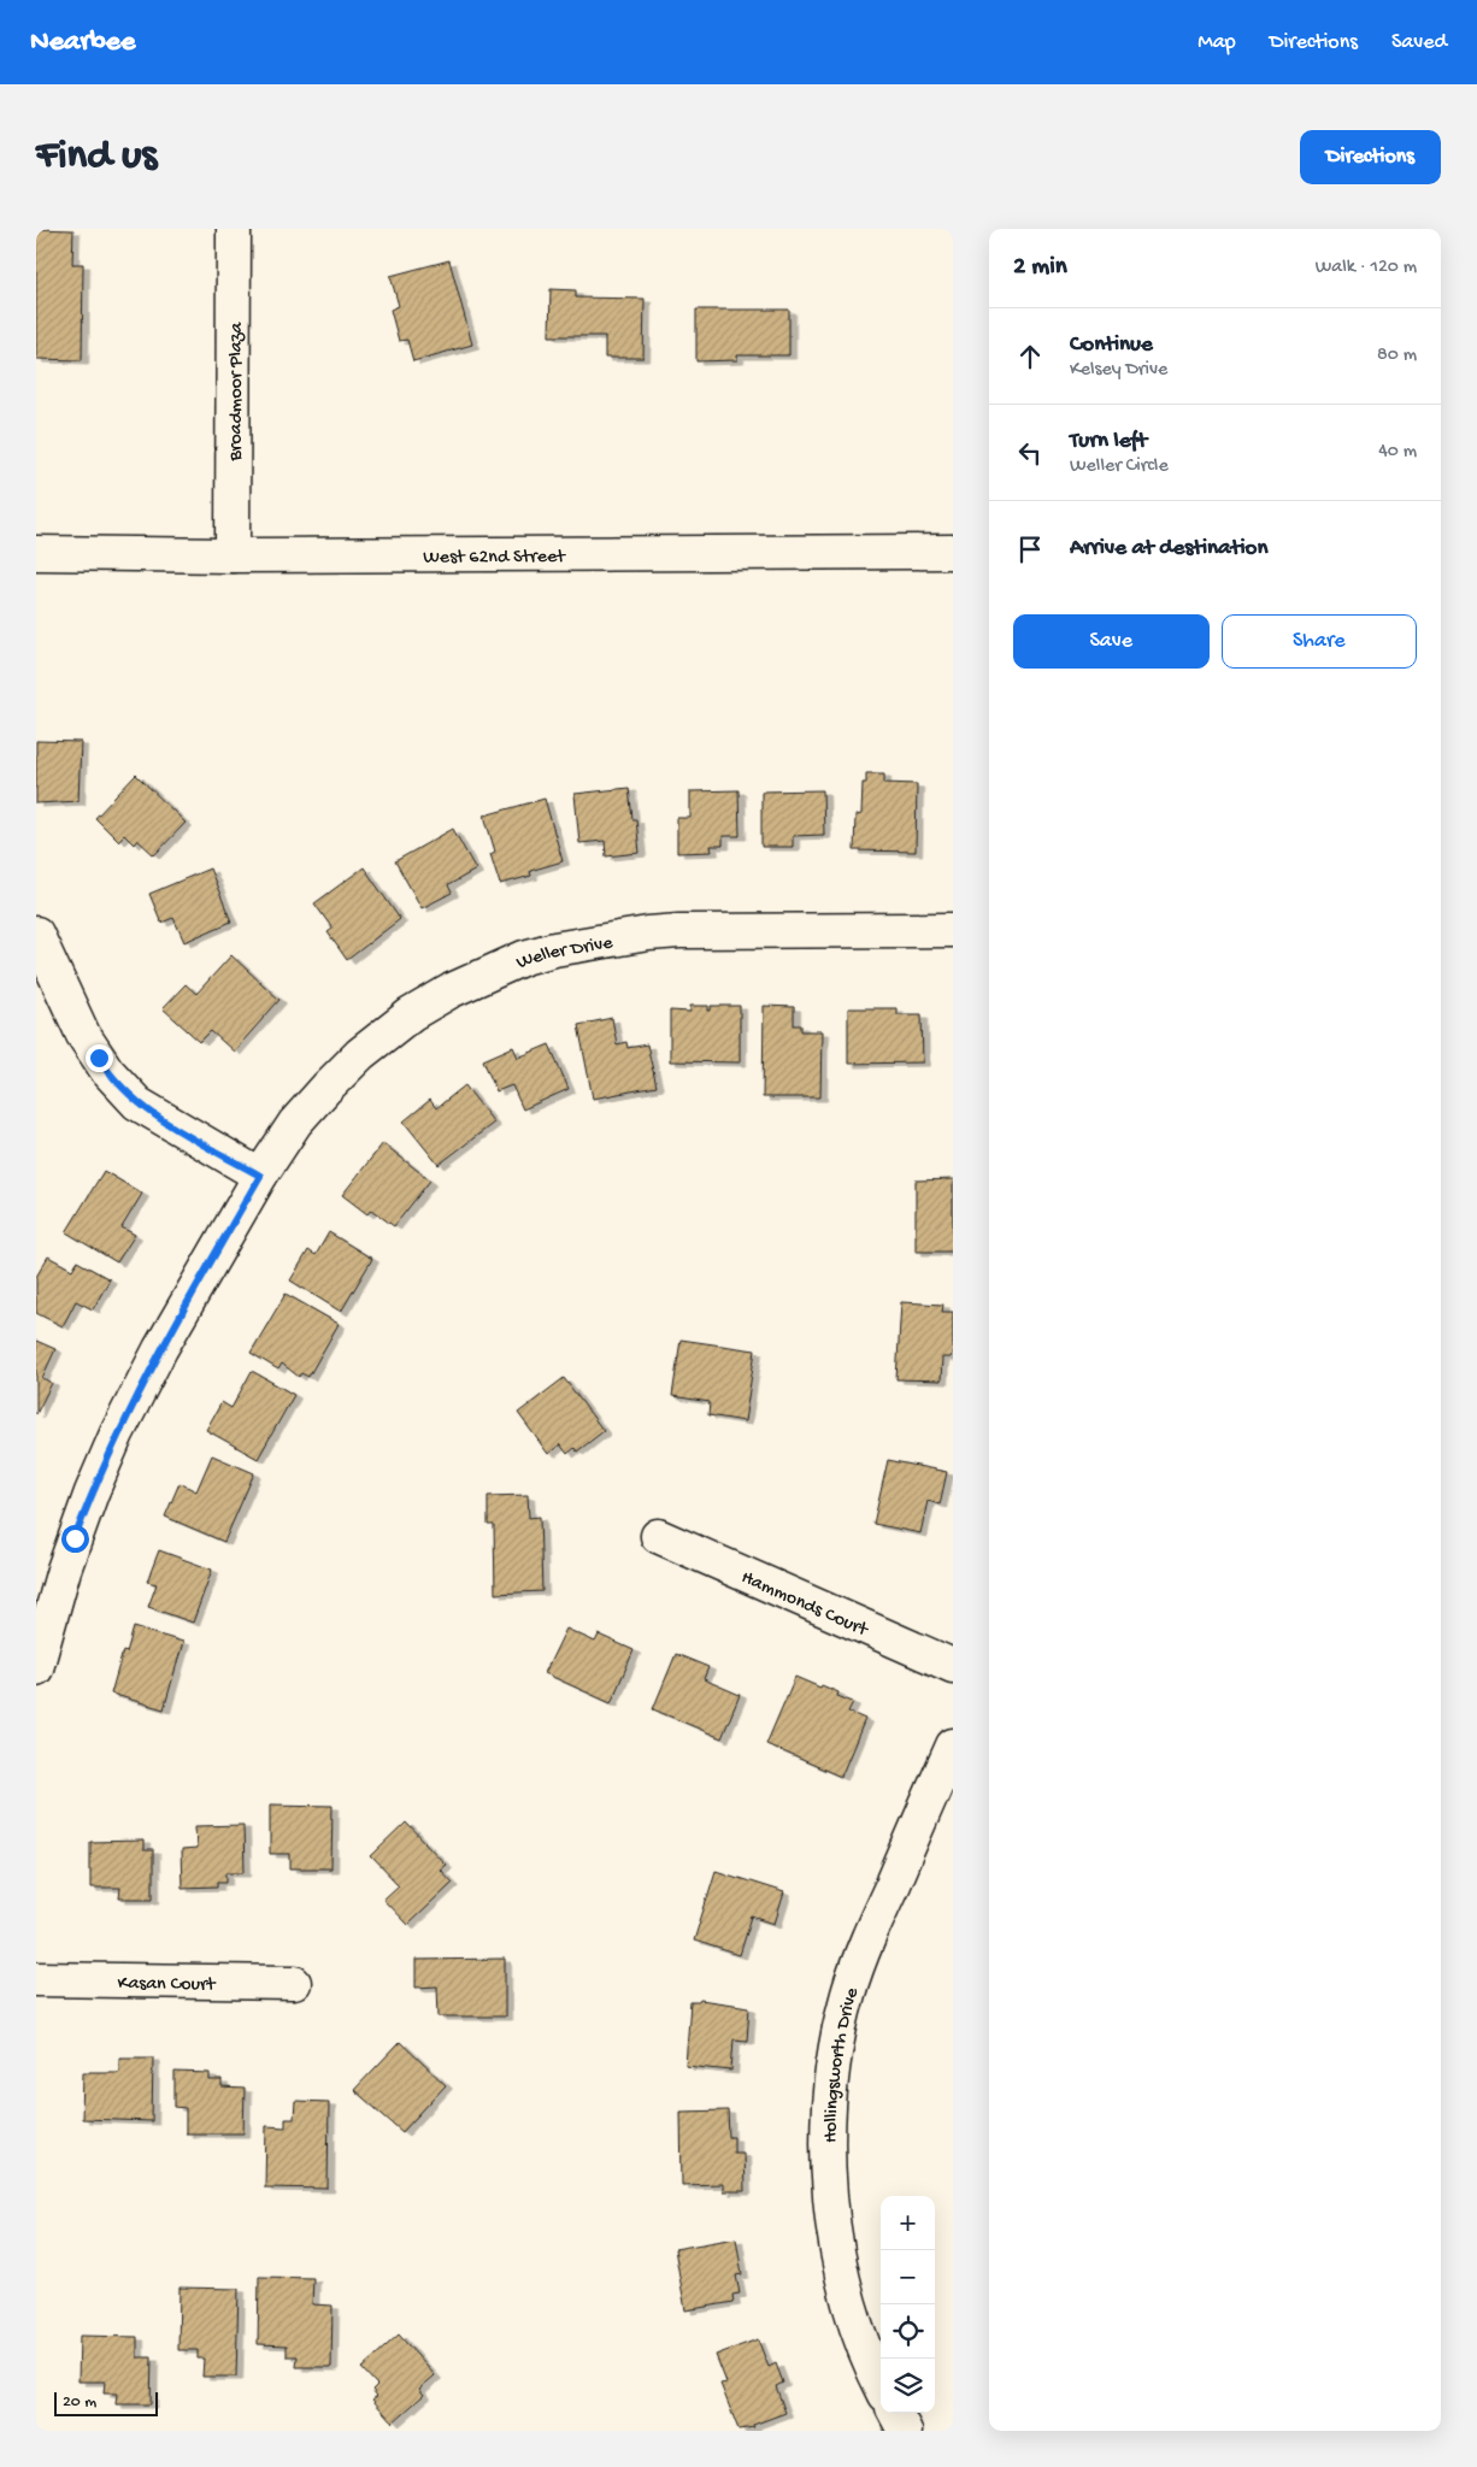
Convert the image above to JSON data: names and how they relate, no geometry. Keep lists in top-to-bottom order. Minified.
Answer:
{"streets":{"street":["Broadmoor Plaza","West 62nd Street","Weller Drive","Hammonds Court","Kasan Court","Hollingsworth Drive"]},"crossings":[["Broadmoor Plaza","West 62nd Street"]],"scale_bar":"20 m","page":{"header":"Nearbee","nav":["Map","Directions","Saved"],"buttons":["Directions",["Save","Share"]],"title":"Find us","heading":["2 min","Walk · 120 m"],"list":[["Continue","Kelsey Drive","80 m"],["Turn left","Weller Circle","40 m"],"Arrive at destination"],"map_buttons":["+","−"],"scale":"20 m"}}
